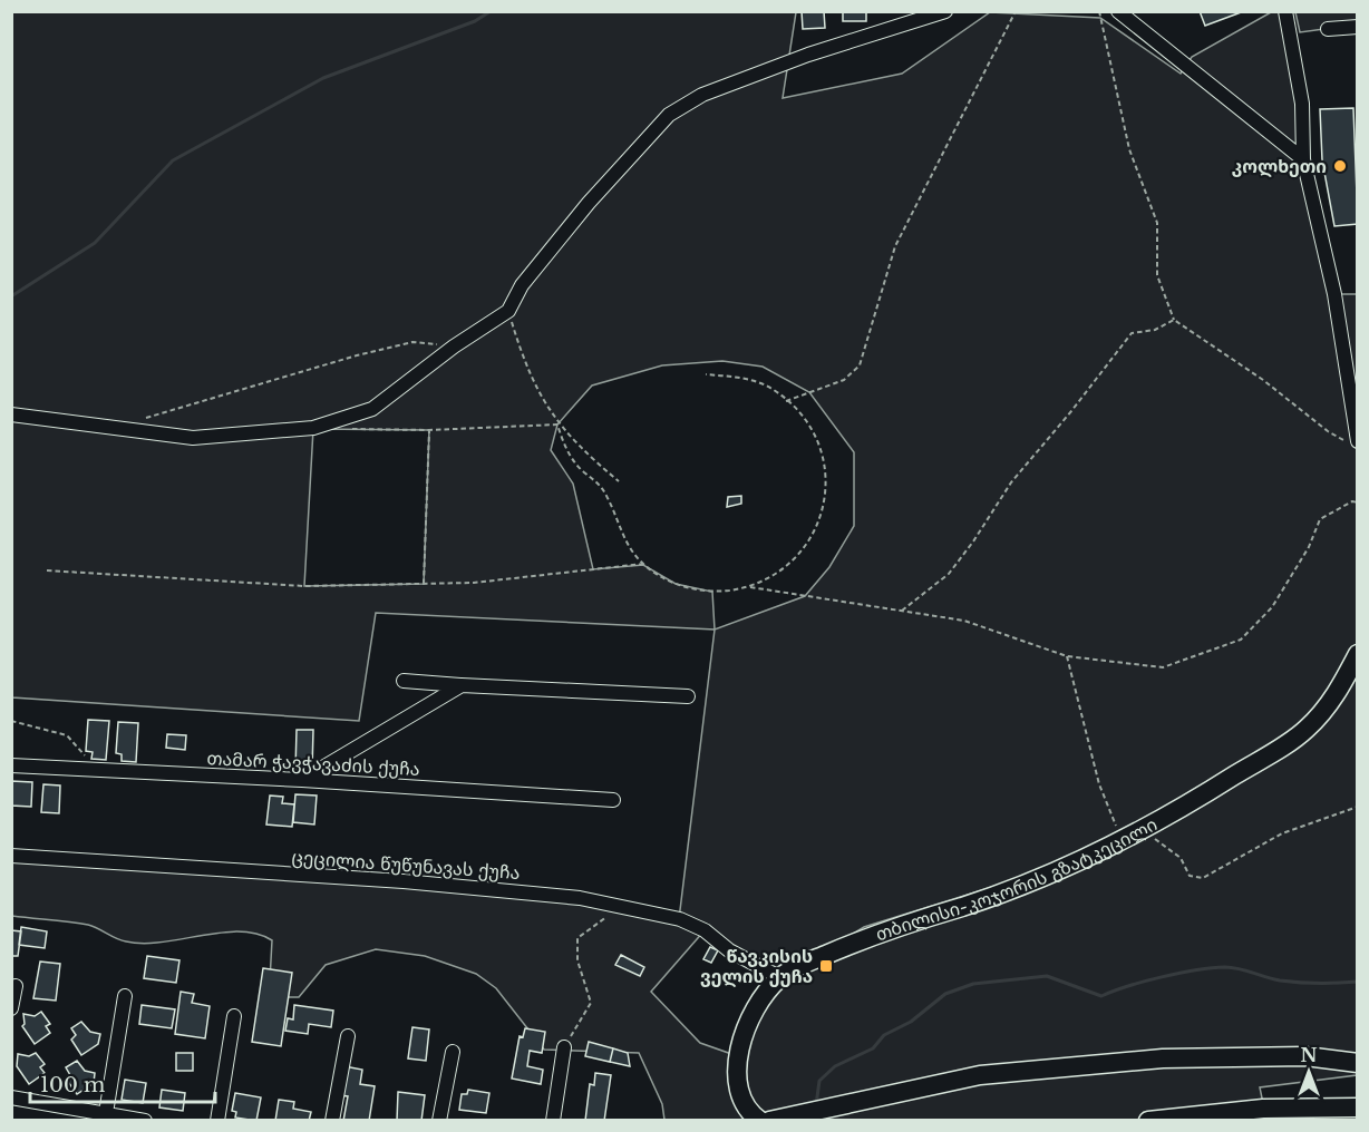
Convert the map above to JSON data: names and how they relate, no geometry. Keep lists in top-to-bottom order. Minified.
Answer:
{"streets":{"main road":["თბილისი-კოჯორის გზატკეცილი"],"street":["თამარ ჭავჭავაძის ქუჩა","ცეცილია წუწუნავას ქუჩა"]},"crossings":[["ცეცილია წუწუნავას ქუჩა","თბილისი-კოჯორის გზატკეცილი"]],"places":{"other":["კოლხეთი"],"transit":["წავკისის ველის ქუჩა"]},"scale_bar":"100 m","north":"top"}
